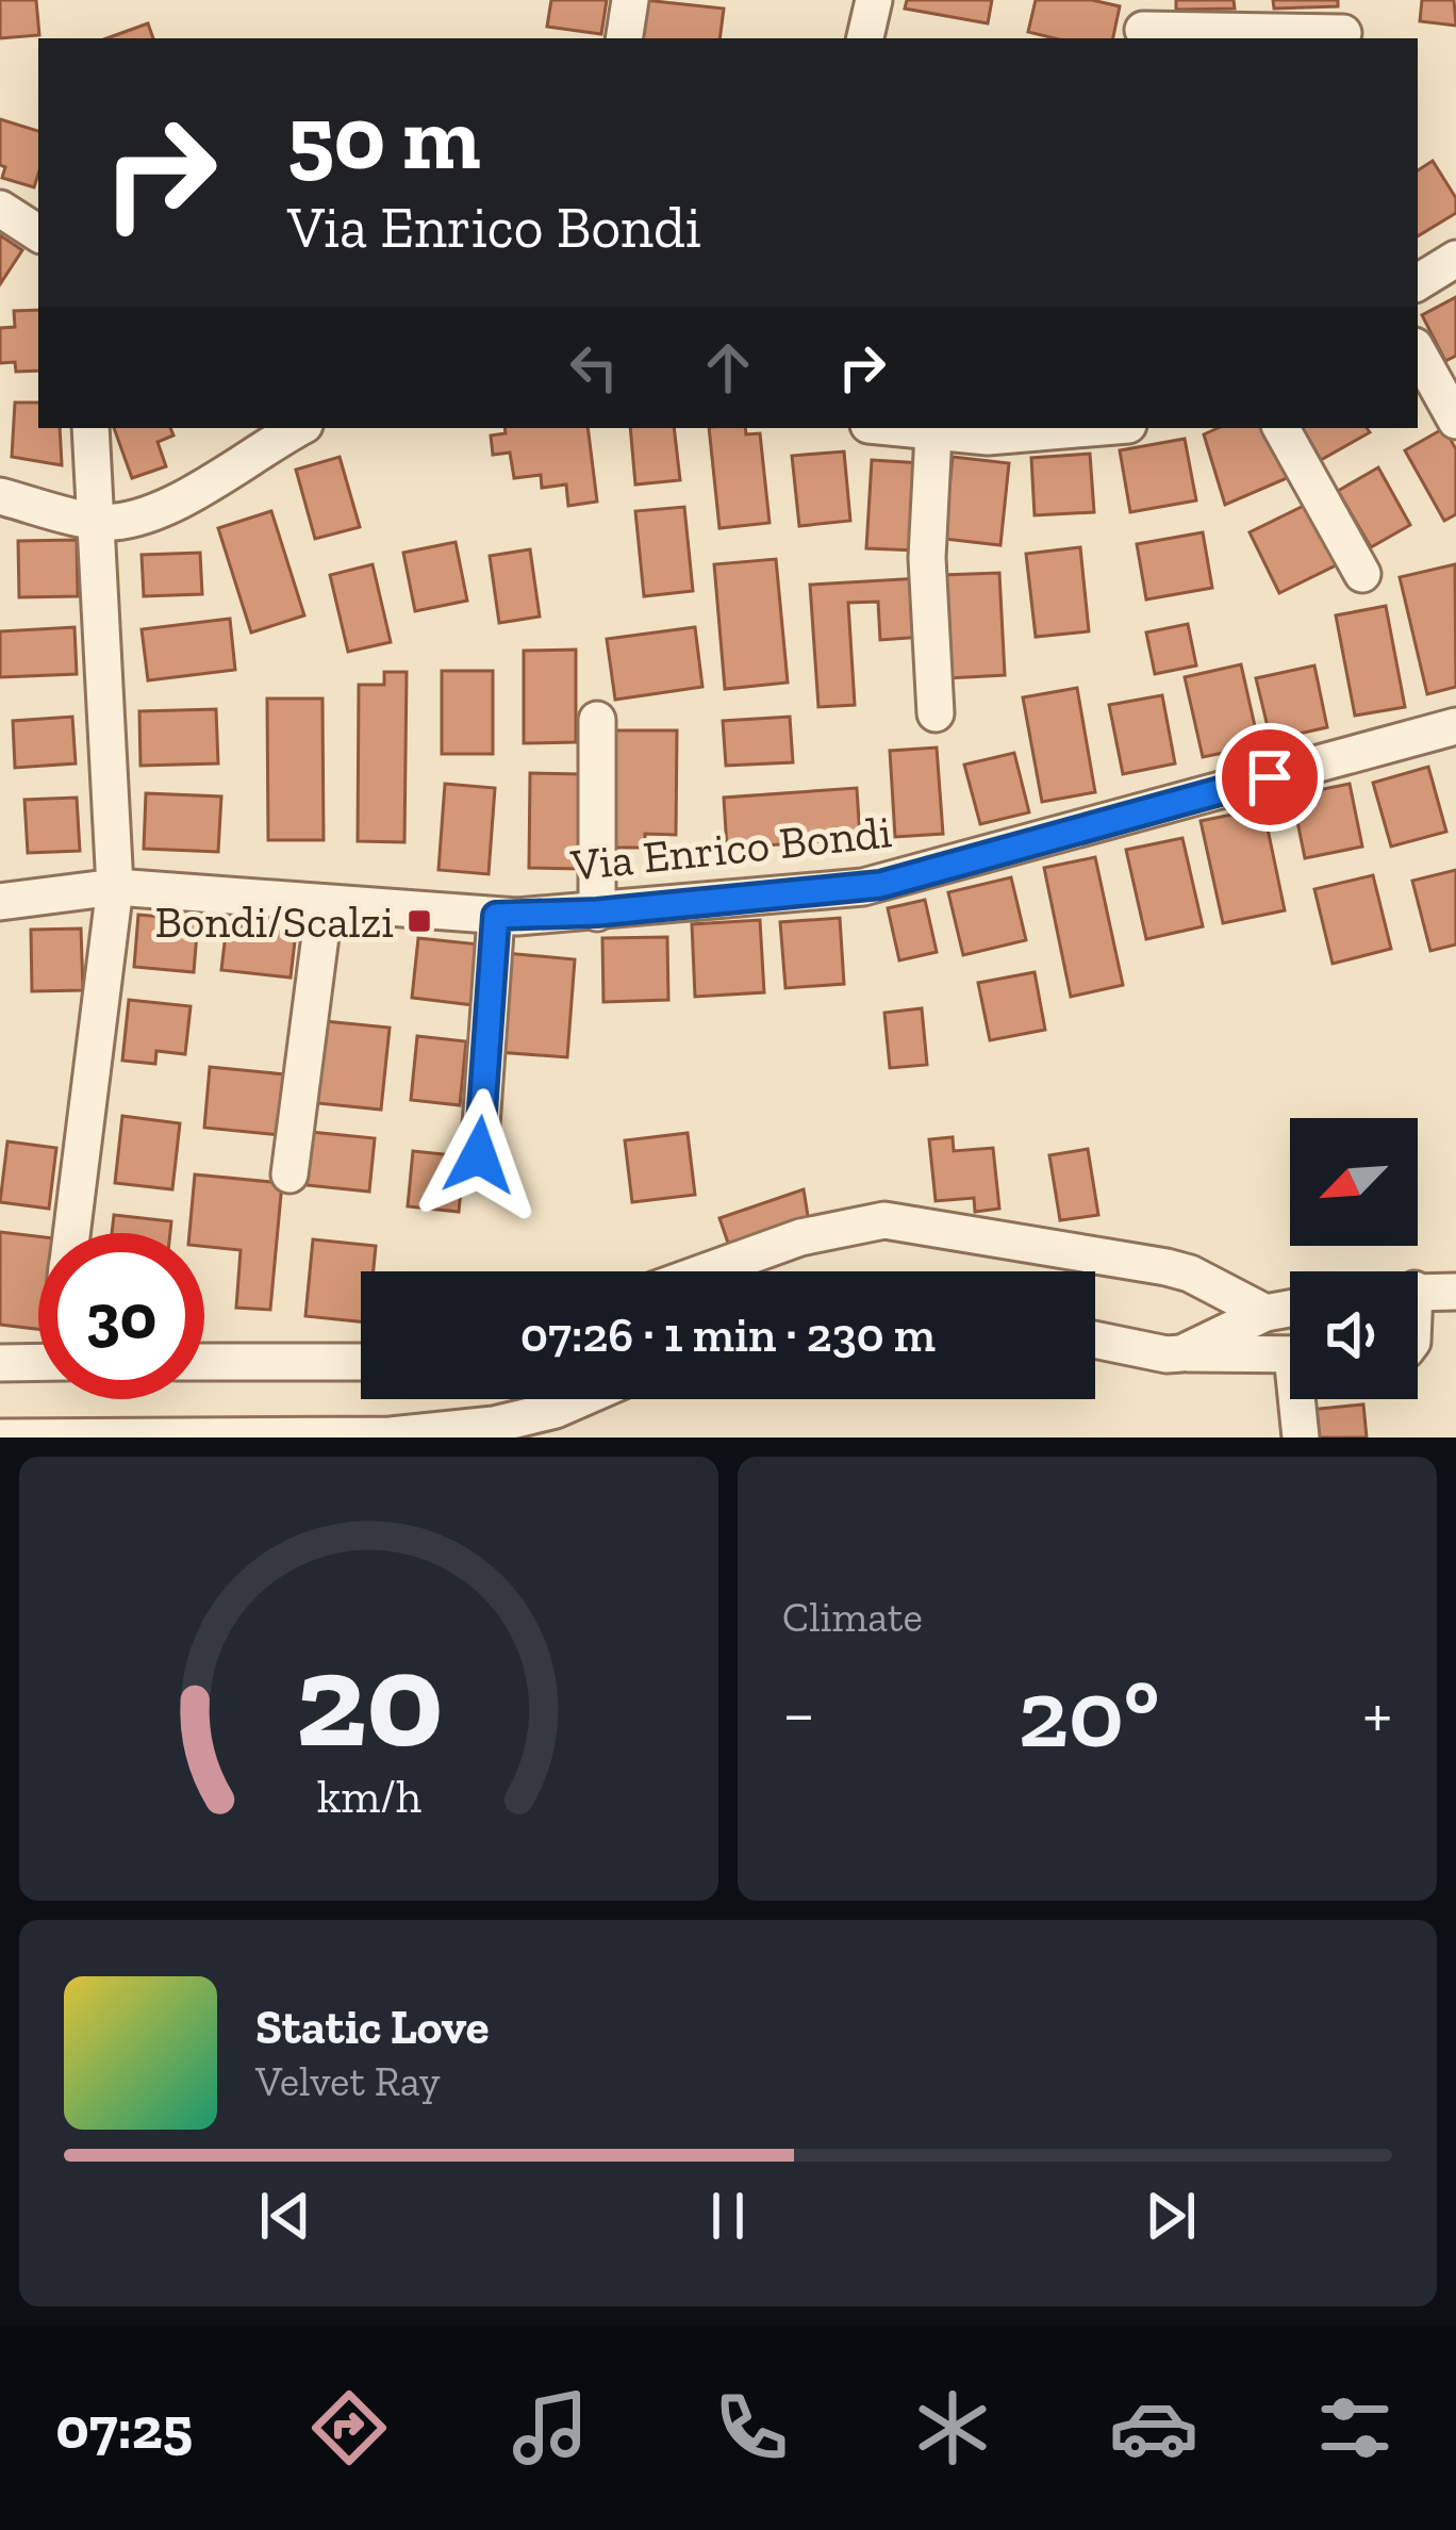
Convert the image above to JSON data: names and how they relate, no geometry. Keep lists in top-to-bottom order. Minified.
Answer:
{"streets":{"street":["Via Enrico Bondi"]},"places":{"transit":["Bondi/Scalzi"]},"north":"bottom left","page":{"turn":["50 m","Via Enrico Bondi"],"limit":"30","trip":"07:26 · 1 min · 230 m","tile":"Climate","heat":["−","20°","+"],"song":["Static Love","Velvet Ray"],"tabs":"07:25","gauge":["20","km/h"]}}
